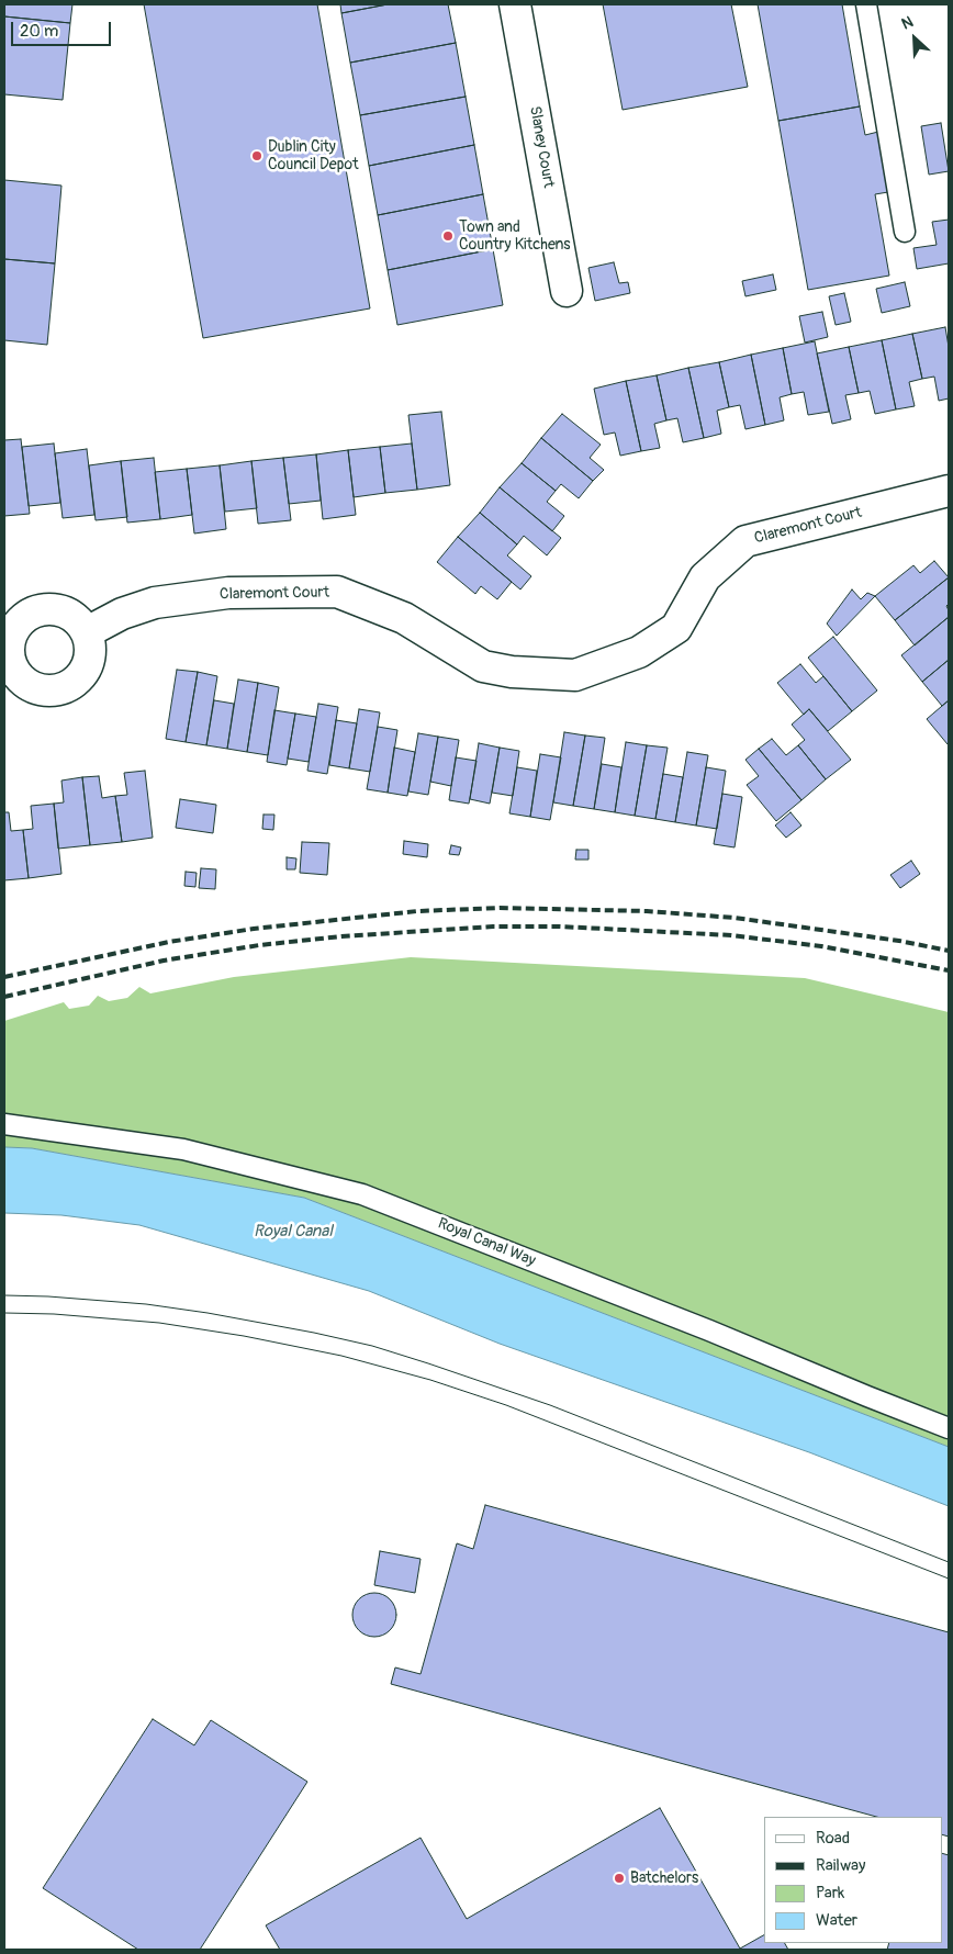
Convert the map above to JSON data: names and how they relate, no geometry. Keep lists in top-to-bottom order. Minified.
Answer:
{"streets":{"street":["Slaney Court","Claremont Court"],"lane":["Royal Canal Way"]},"water":["Royal Canal"],"places":["Dublin City Council Depot","Town and Country Kitchens","Batchelors"],"legend":["Road","Railway","Park","Water"],"scale_bar":"20 m","north":"top left"}
